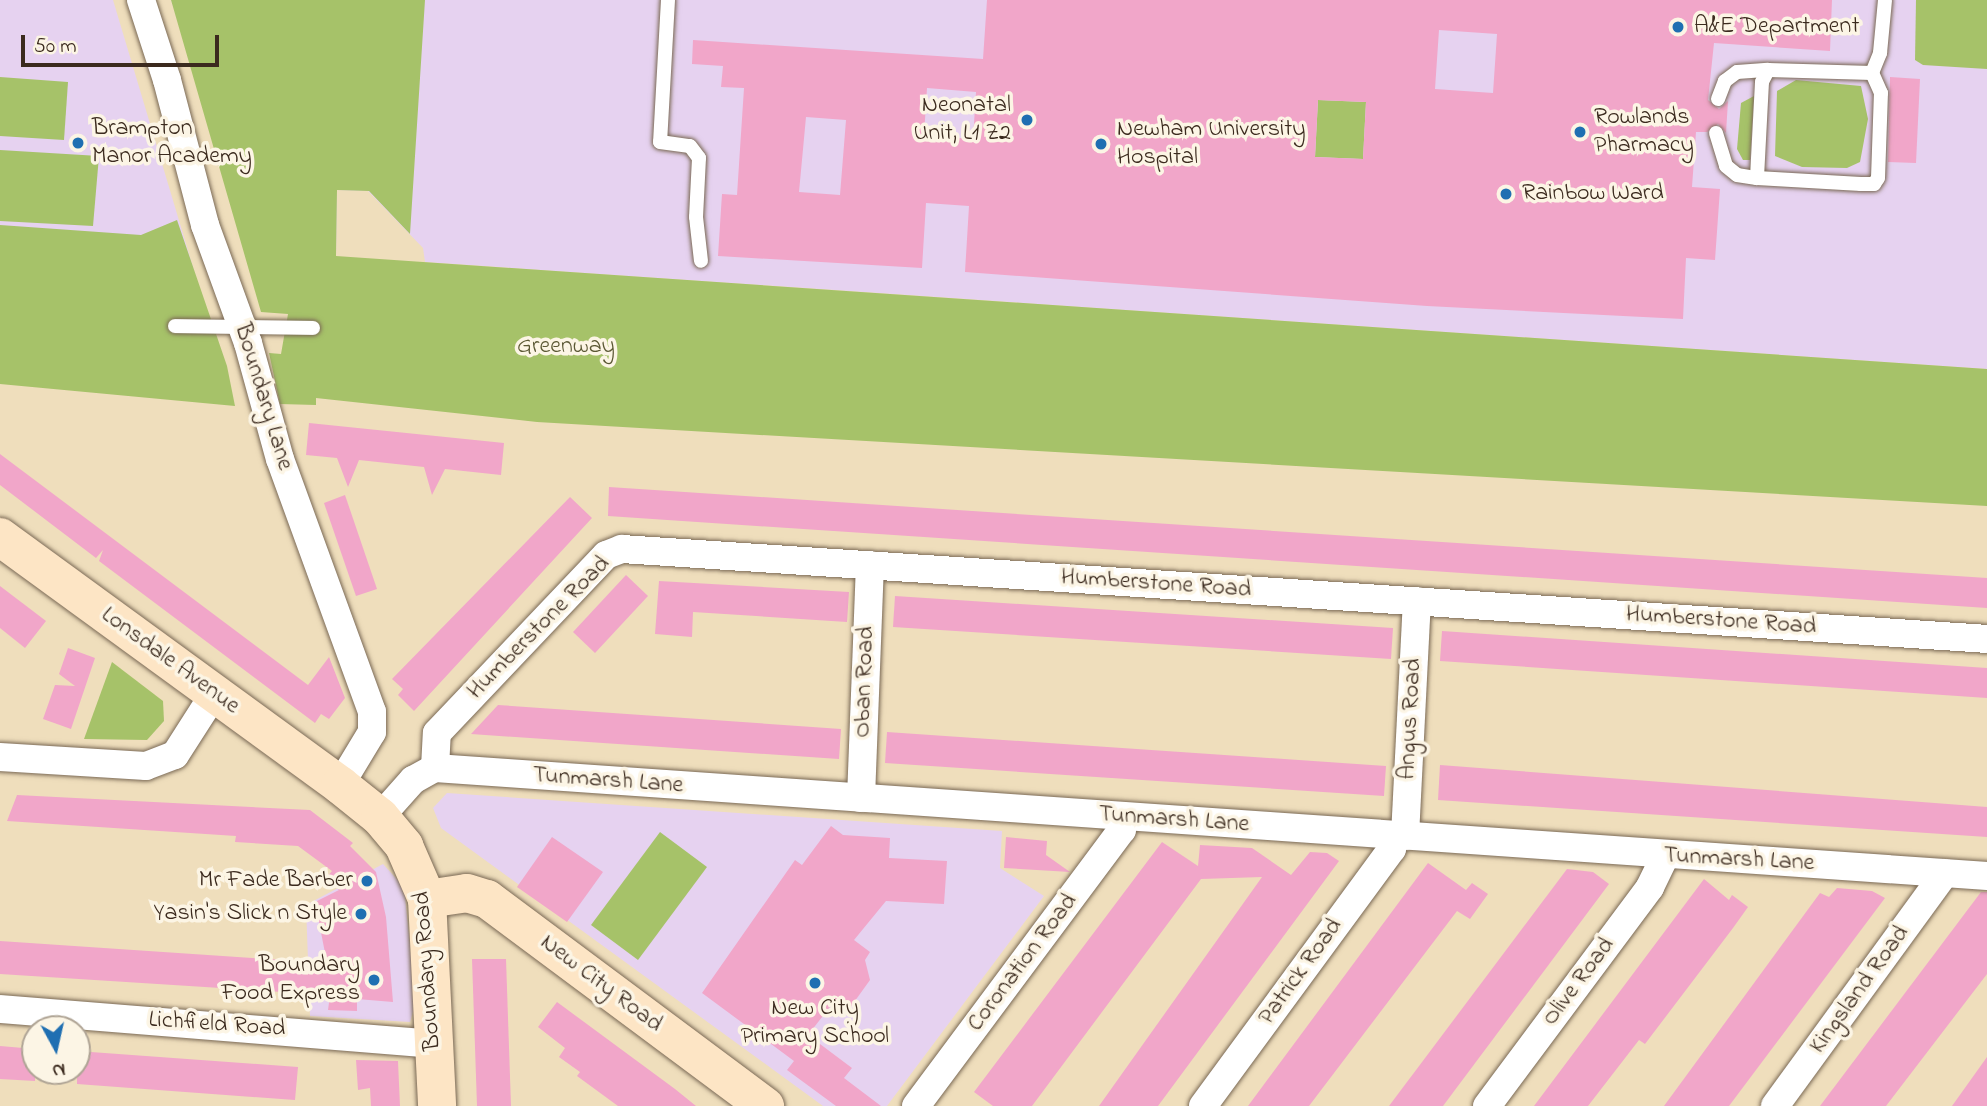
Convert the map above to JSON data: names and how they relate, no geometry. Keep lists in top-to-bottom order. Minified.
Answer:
{"streets":{"street":["Boundary Lane","Humberstone Road","Lonsdale Avenue","Oban Road","Angus Road","Tunmarsh Lane","Coronation Road","Boundary Road","Patrick Road","Olive Road","New City Road","Kingsland Road","Lichfield Road"]},"crossings":[["Boundary Lane","Lonsdale Avenue"],["Boundary Lane","Boundary Road"],["Humberstone Road","Oban Road"],["Humberstone Road","Angus Road"],["Humberstone Road","Tunmarsh Lane"],["Lonsdale Avenue","Boundary Road"],["Oban Road","Tunmarsh Lane"],["Angus Road","Tunmarsh Lane"],["Angus Road","Patrick Road"],["Tunmarsh Lane","Coronation Road"],["Tunmarsh Lane","Patrick Road"],["Tunmarsh Lane","Olive Road"],["Tunmarsh Lane","Kingsland Road"],["Boundary Road","New City Road"],["Boundary Road","Lichfield Road"]],"parks":["Greenway"],"places":["A&E Department","Neonatal Unit, L1 Z2","Rowlands Pharmacy","Brampton Manor Academy","Newham University Hospital","Rainbow Ward","Mr Fade Barber","Yasin's Slick n Style","Boundary Food Express","New City Primary School"],"scale_bar":"50 m","north":"bottom"}
